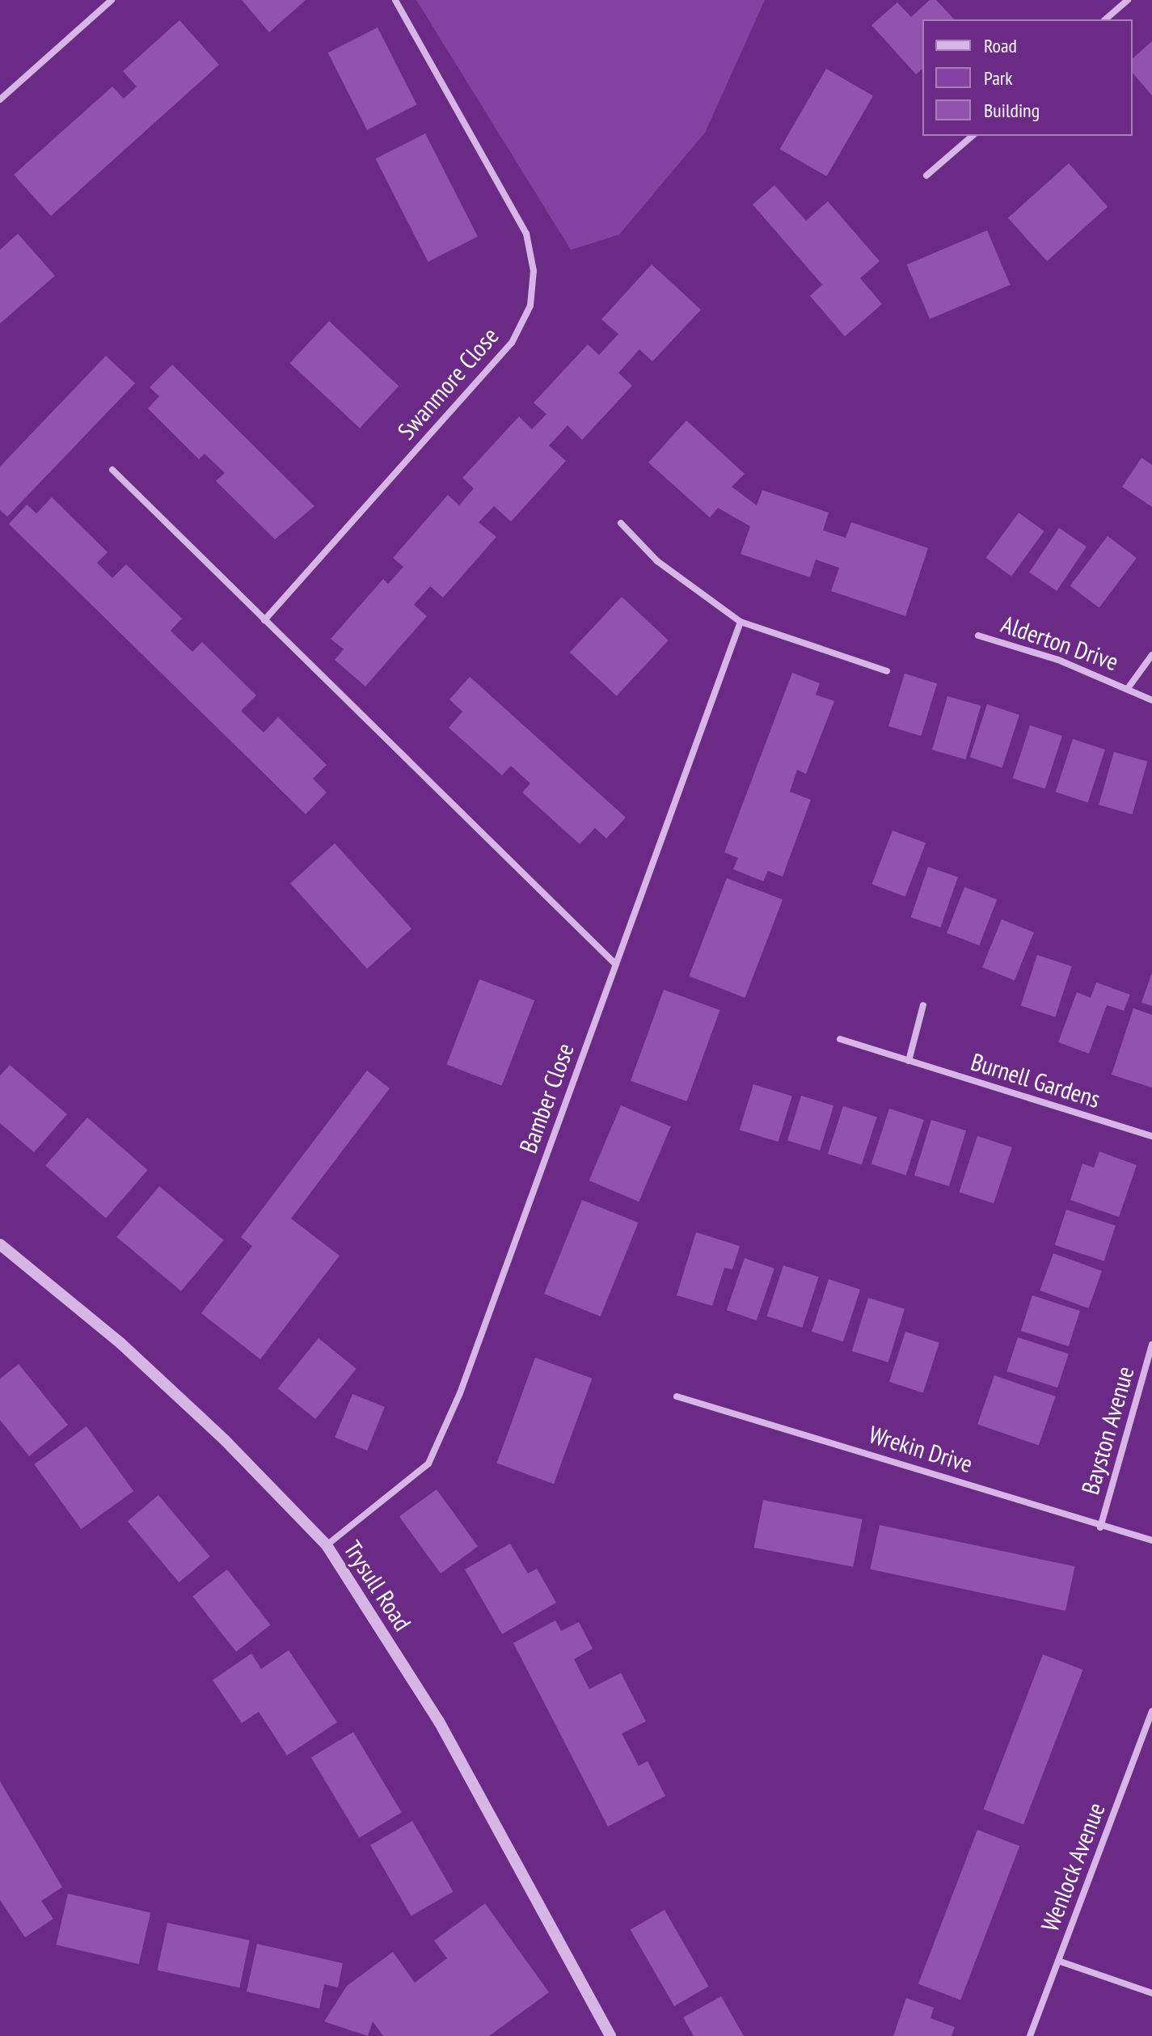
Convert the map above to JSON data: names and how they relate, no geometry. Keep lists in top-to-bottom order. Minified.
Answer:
{"streets":{"street":["Swanmore Close","Alderton Drive","Burnell Gardens","Bamber Close","Bayston Avenue","Wrekin Drive","Trysull Road","Wenlock Avenue"]},"crossings":[["Bamber Close","Trysull Road"],["Bayston Avenue","Wrekin Drive"]],"legend":["Road","Park","Building"]}
